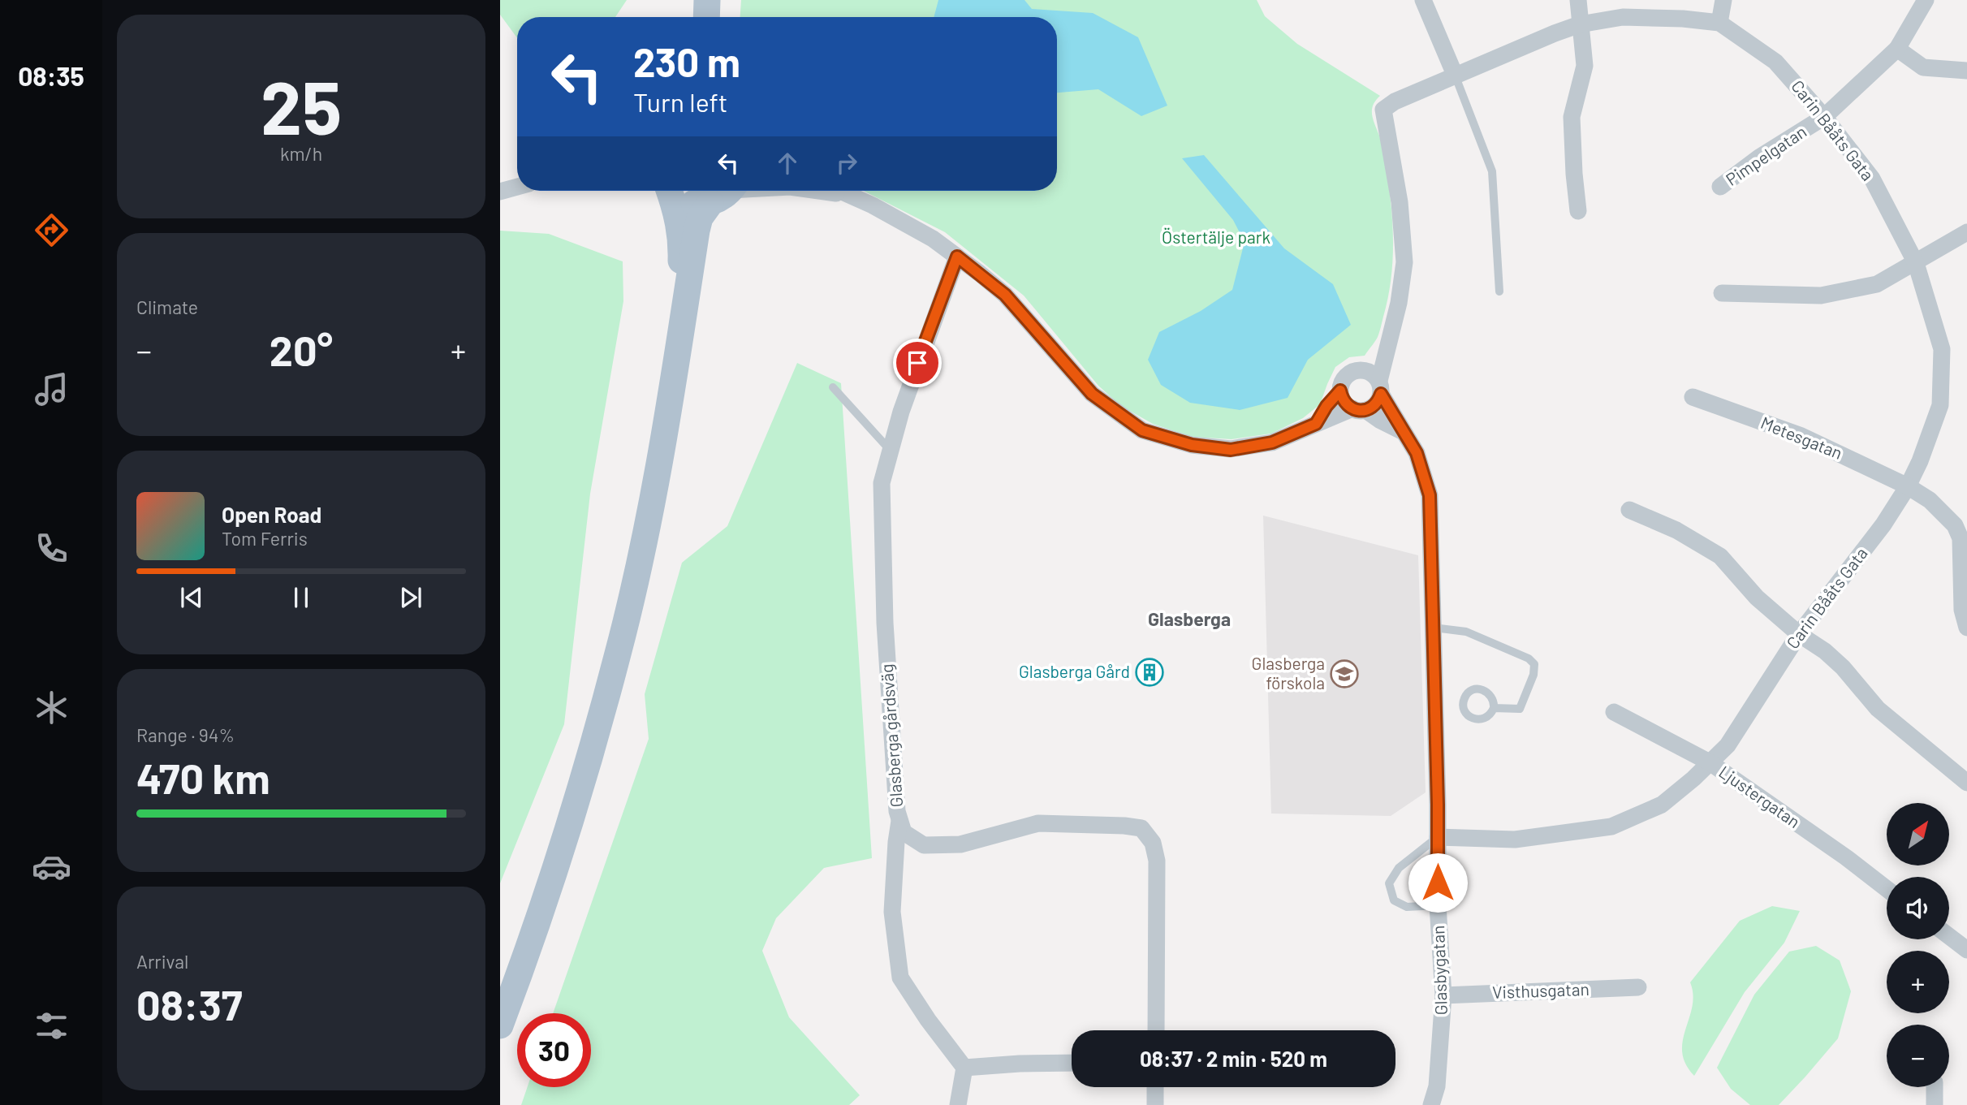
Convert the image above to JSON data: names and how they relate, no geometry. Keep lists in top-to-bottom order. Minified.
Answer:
{"streets":{"street":["Carin Bååts Gata","Pimpelgatan","Metesgatan","Glasberga gårdsväg","Ljustergatan","Glasbygatan","Visthusgatan"]},"crossings":[["Carin Bååts Gata","Pimpelgatan"],["Carin Bååts Gata","Metesgatan"],["Carin Bååts Gata","Ljustergatan"],["Carin Bååts Gata","Glasbygatan"],["Glasbygatan","Visthusgatan"]],"districts":["Glasberga"],"parks":["Östertälje park"],"places":{"building":["Glasberga Gård"],"school or university":["Glasberga förskola"]},"north":"top right","page":{"tabs":"08:35","tile":[["25","km/h"],"Climate",["Range · 94%","470 km"],["Arrival","08:37"]],"turn":["230 m","Turn left"],"heat":["−","20°","+"],"song":["Open Road","Tom Ferris"],"map_buttons":["+","−"],"limit":"30","trip":"08:37 · 2 min · 520 m"}}
